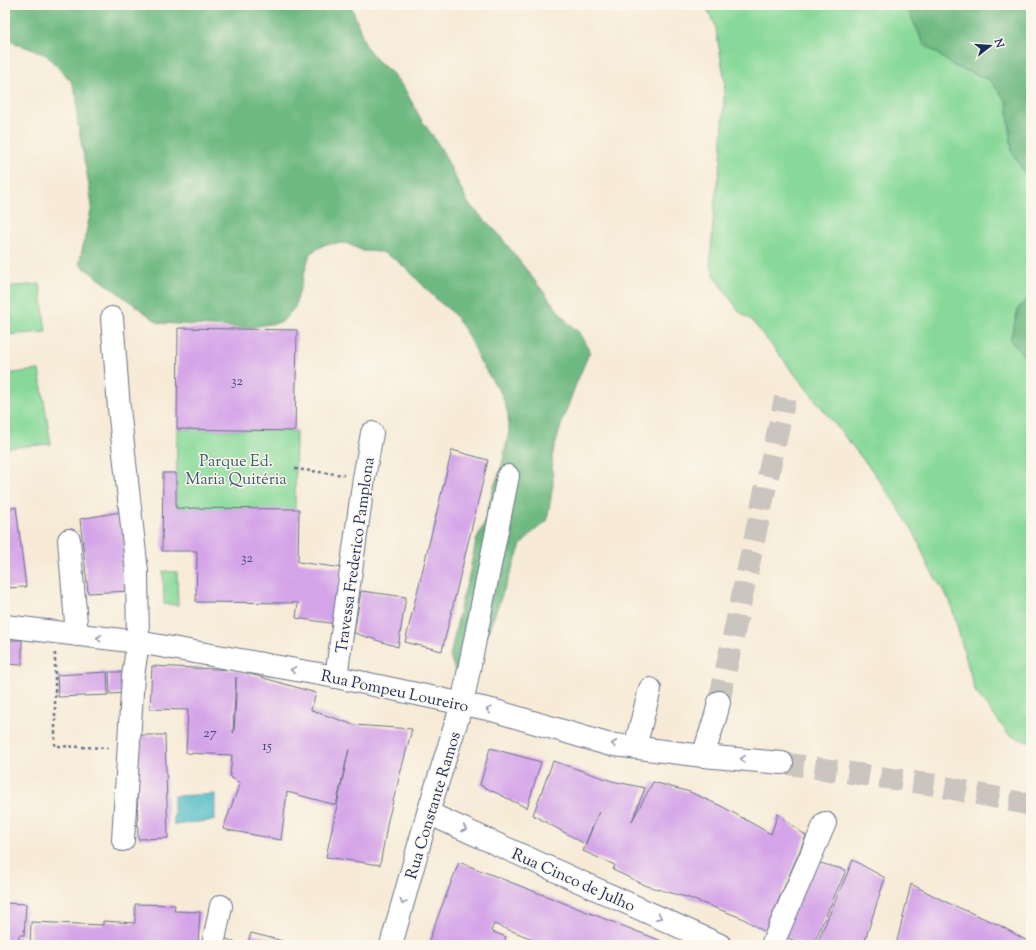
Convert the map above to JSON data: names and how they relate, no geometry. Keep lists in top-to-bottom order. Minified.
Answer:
{"streets":{"street":["Travessa Frederico Pamplona","Rua Pompeu Loureiro","Rua Constante Ramos","Rua Cinco de Julho"]},"crossings":[["Travessa Frederico Pamplona","Rua Pompeu Loureiro"],["Rua Pompeu Loureiro","Rua Constante Ramos"],["Rua Constante Ramos","Rua Cinco de Julho"]],"one_way":["Rua Pompeu Loureiro","Rua Cinco de Julho"],"parks":["Parque Ed. Maria Quitéria"],"house_numbers":["32","32","27","15"],"north":"right"}
